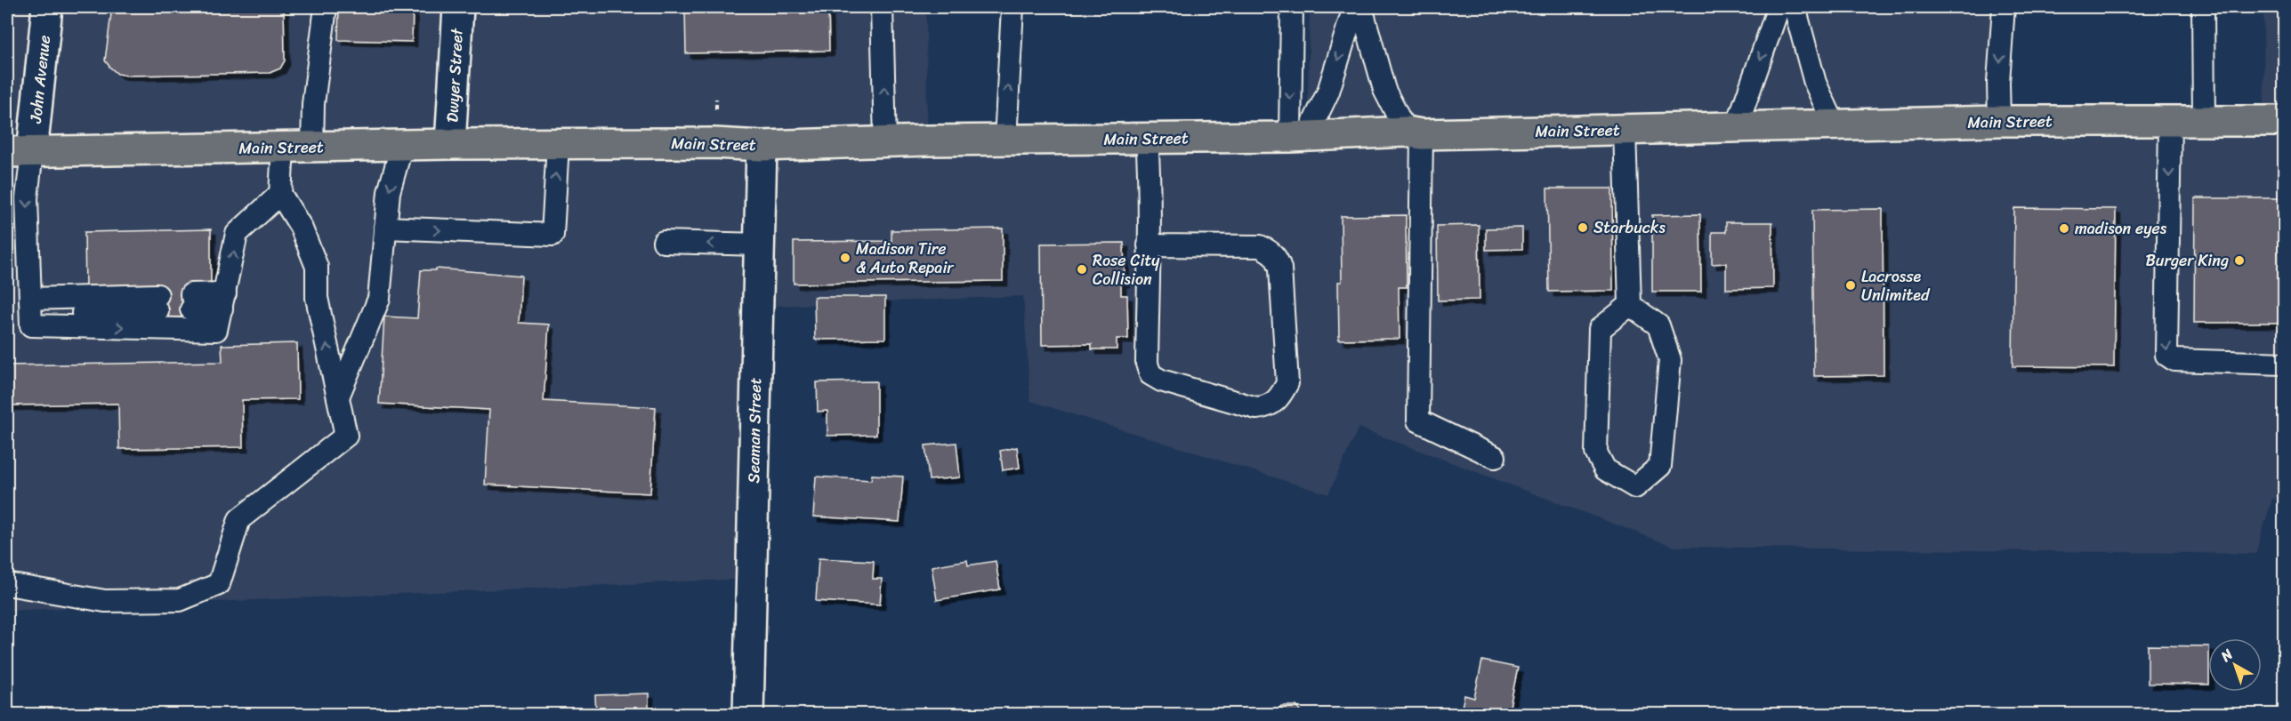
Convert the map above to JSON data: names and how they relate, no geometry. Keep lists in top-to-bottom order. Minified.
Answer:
{"streets":{"main road":["Main Street"],"street":["Dwyer Street","John Avenue","Seaman Street"]},"crossings":[["Dwyer Street","Main Street"],["John Avenue","Main Street"],["Main Street","Seaman Street"]],"places":["Starbucks","madison eyes","Madison Tire & Auto Repair","Burger King","Rose City Collision","Lacrosse Unlimited"],"north":"top left"}
